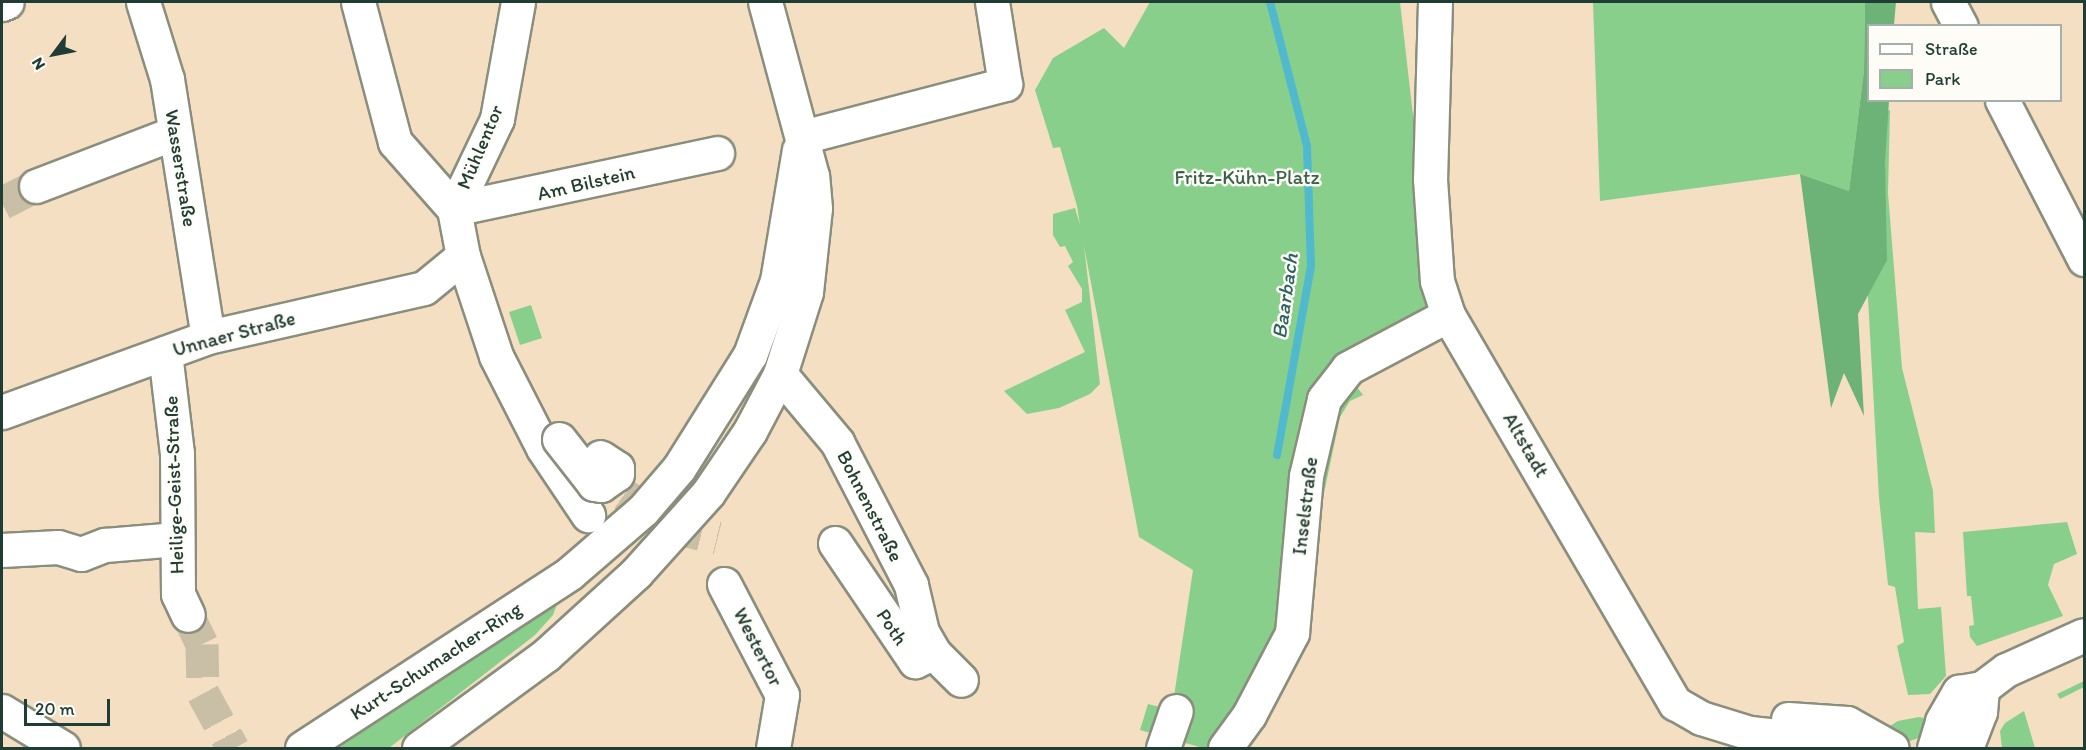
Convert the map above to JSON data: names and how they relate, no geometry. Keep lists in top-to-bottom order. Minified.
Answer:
{"streets":{"street":["Mühlentor","Wasserstraße","Am Bilstein","Unnaer Straße","Altstadt","Heilige-Geist-Straße","Bohnenstraße","Inselstraße","Poth","Westertor","Kurt-Schumacher-Ring"]},"crossings":[["Mühlentor","Am Bilstein"],["Mühlentor","Unnaer Straße"],["Wasserstraße","Unnaer Straße"],["Unnaer Straße","Heilige-Geist-Straße"],["Altstadt","Inselstraße"],["Bohnenstraße","Poth"],["Bohnenstraße","Kurt-Schumacher-Ring"]],"water":["Baarbach"],"parks":["Fritz-Kühn-Platz"],"legend":["Straße","Park"],"scale_bar":"20 m","north":"bottom left"}
